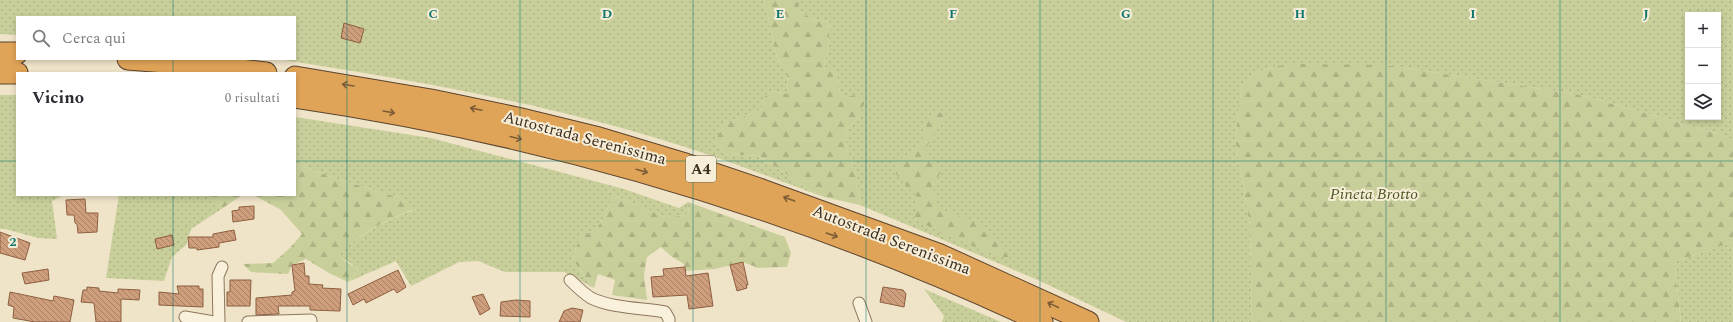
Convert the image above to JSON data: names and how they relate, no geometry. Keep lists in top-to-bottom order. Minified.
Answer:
{"streets":{"highway":["Autostrada Serenissima","A4"]},"parks":["Pineta Brotto"],"page":{"map_buttons":["+","−"],"search":"Cerca qui","heading":["Vicino","0 risultati"]},"grid":{"columns":["C","D","E","F","G","H","I","J"],"rows":["2"]}}
